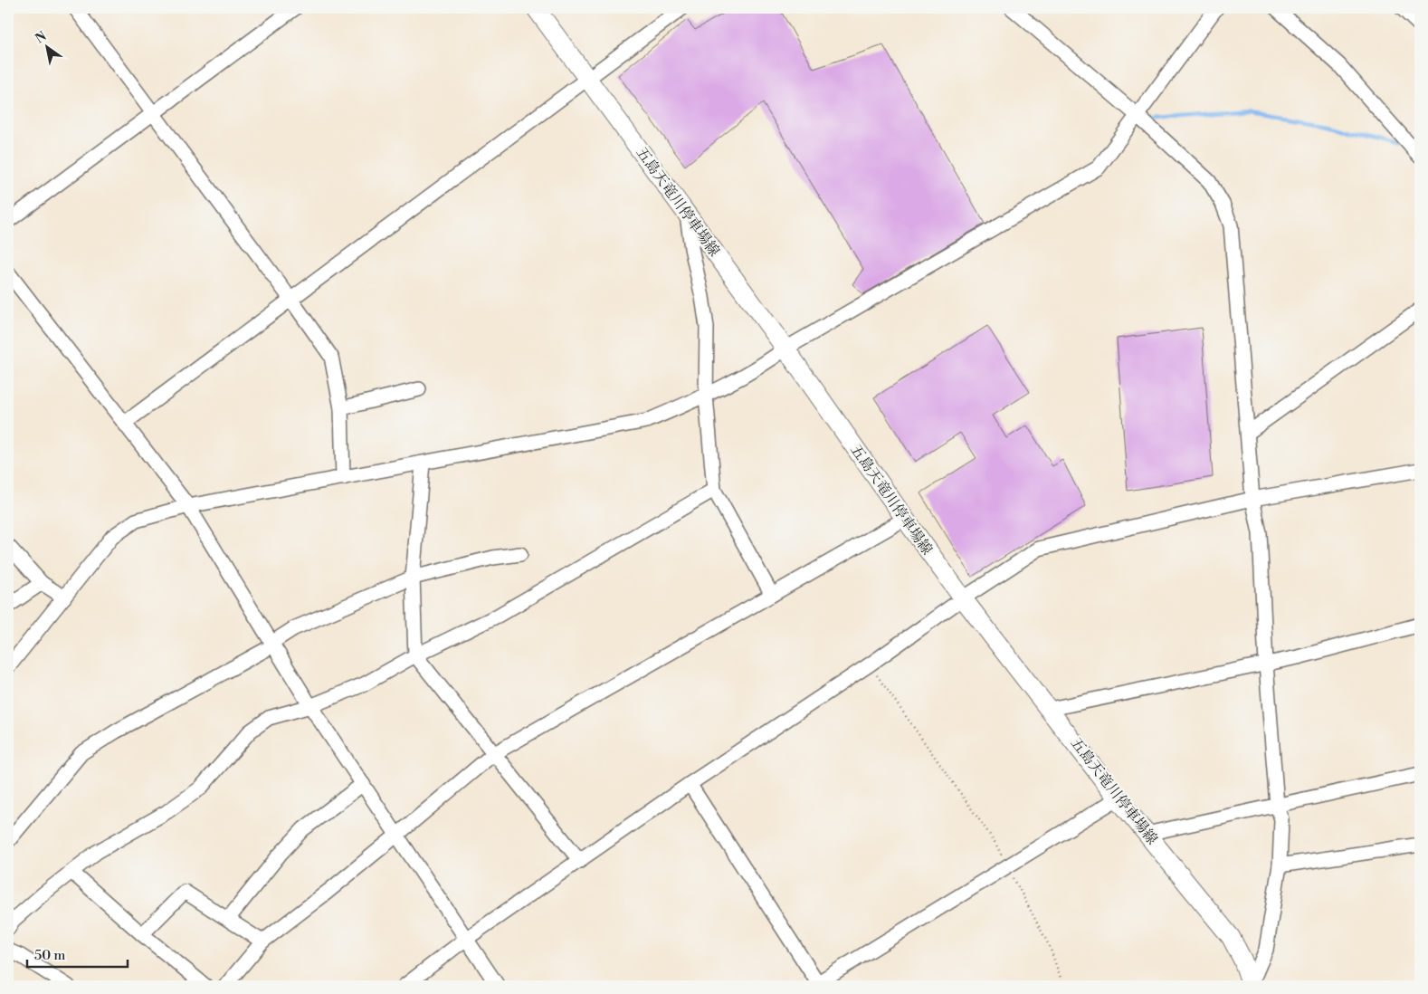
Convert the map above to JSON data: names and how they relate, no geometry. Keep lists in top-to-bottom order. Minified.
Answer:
{"streets":{"main road":["五島天竜川停車場線"]},"scale_bar":"50 m","north":"top left"}
